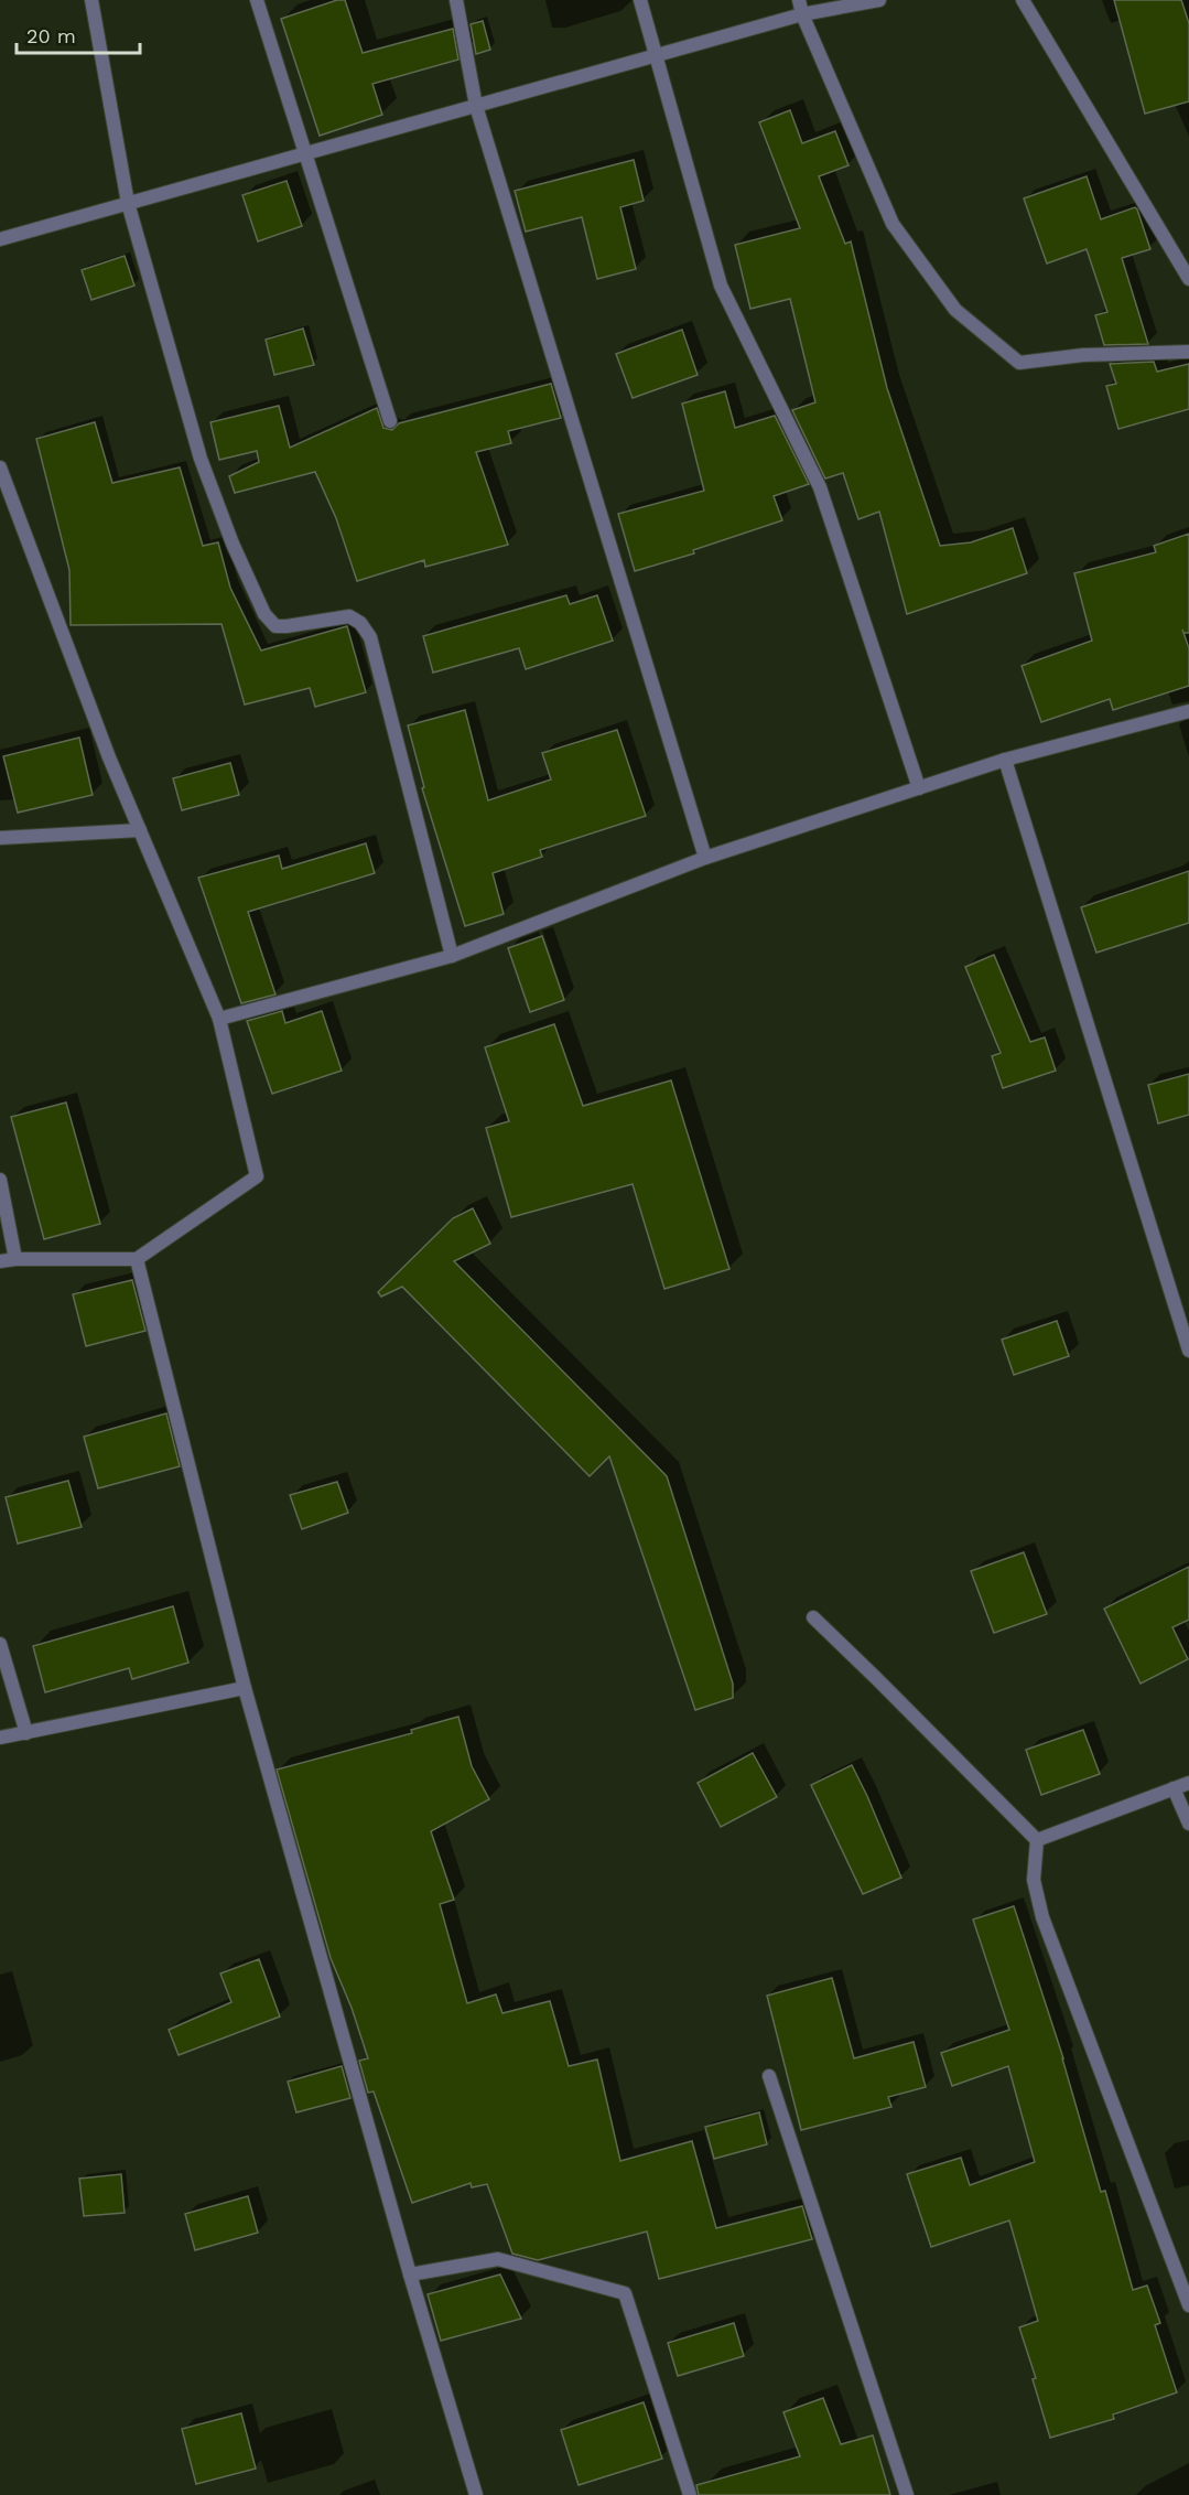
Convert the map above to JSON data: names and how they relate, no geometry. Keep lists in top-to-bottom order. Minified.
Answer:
{"scale_bar":"20 m"}
